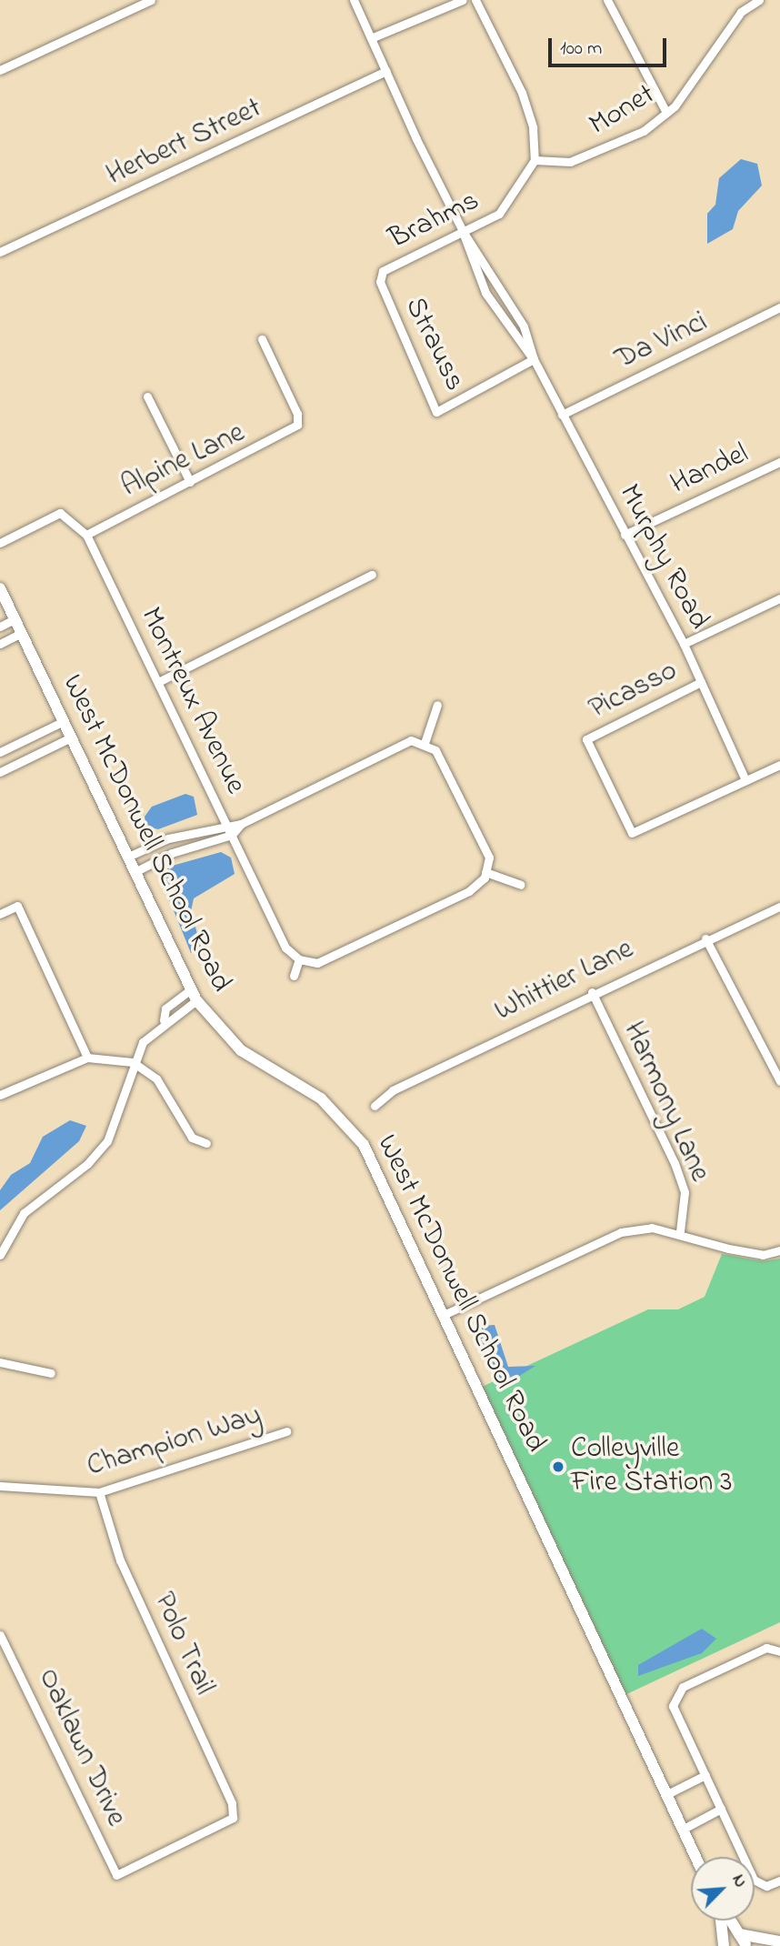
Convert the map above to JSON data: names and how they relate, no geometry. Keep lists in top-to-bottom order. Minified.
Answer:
{"streets":{"main road":["West McDonwell School Road"],"street":["Monet","Herbert Street","Brahms","Da Vinci","Strauss","Alpine Lane","Handel","Murphy Road","Picasso","Montreux Avenue","Whittier Lane","Harmony Lane","Champion Way","Polo Trail","Oaklawn Drive"]},"crossings":[["Monet","Brahms"],["Herbert Street","Murphy Road"],["Brahms","Strauss"],["Brahms","Murphy Road"],["Da Vinci","Murphy Road"],["Strauss","Murphy Road"],["Alpine Lane","Montreux Avenue"],["Handel","Murphy Road"],["Murphy Road","Picasso"],["Whittier Lane","Harmony Lane"],["Champion Way","Polo Trail"],["Polo Trail","Oaklawn Drive"]],"places":["Colleyville Fire Station 3"],"scale_bar":"100 m","north":"top right"}
